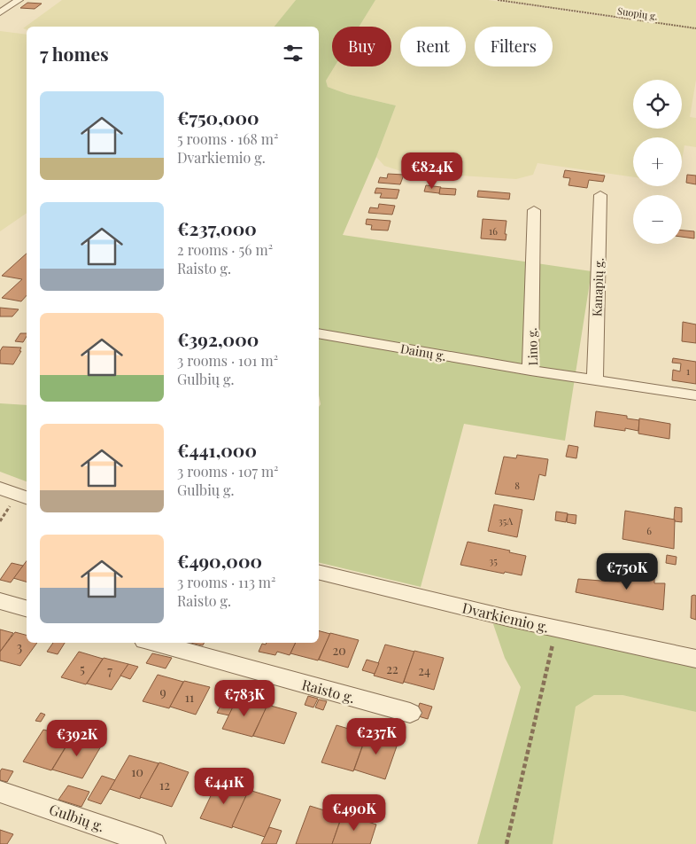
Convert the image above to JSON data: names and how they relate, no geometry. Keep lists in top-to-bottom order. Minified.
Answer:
{"streets":{"street":["Kanapių g.","Lino g.","Dainų g.","Dvarkiemio g.","Raisto g.","Gulbių g."],"path":["Suopių g."]},"crossings":[["Kanapių g.","Lino g."],["Lino g.","Dainų g."]],"house_numbers":["16","1","8","35A","6","35","3","20","5","22","7","24","9","11","10","12"],"page":{"chip":["Buy","Rent","Filters"],"heading":"7 homes","map_buttons":["+","−"],"list":[{"name":"€750,000","note":"5 rooms · 168 m² · Dvarkiemio g."},{"name":"€237,000","note":"2 rooms · 56 m² · Raisto g."},{"name":"€392,000","note":"3 rooms · 101 m² · Gulbių g."},{"name":"€441,000","note":"3 rooms · 107 m² · Gulbių g."},{"name":"€490,000","note":"3 rooms · 113 m² · Raisto g."}],"price":["€824K","€750K","€783K","€237K","€392K","€441K","€490K"]}}
